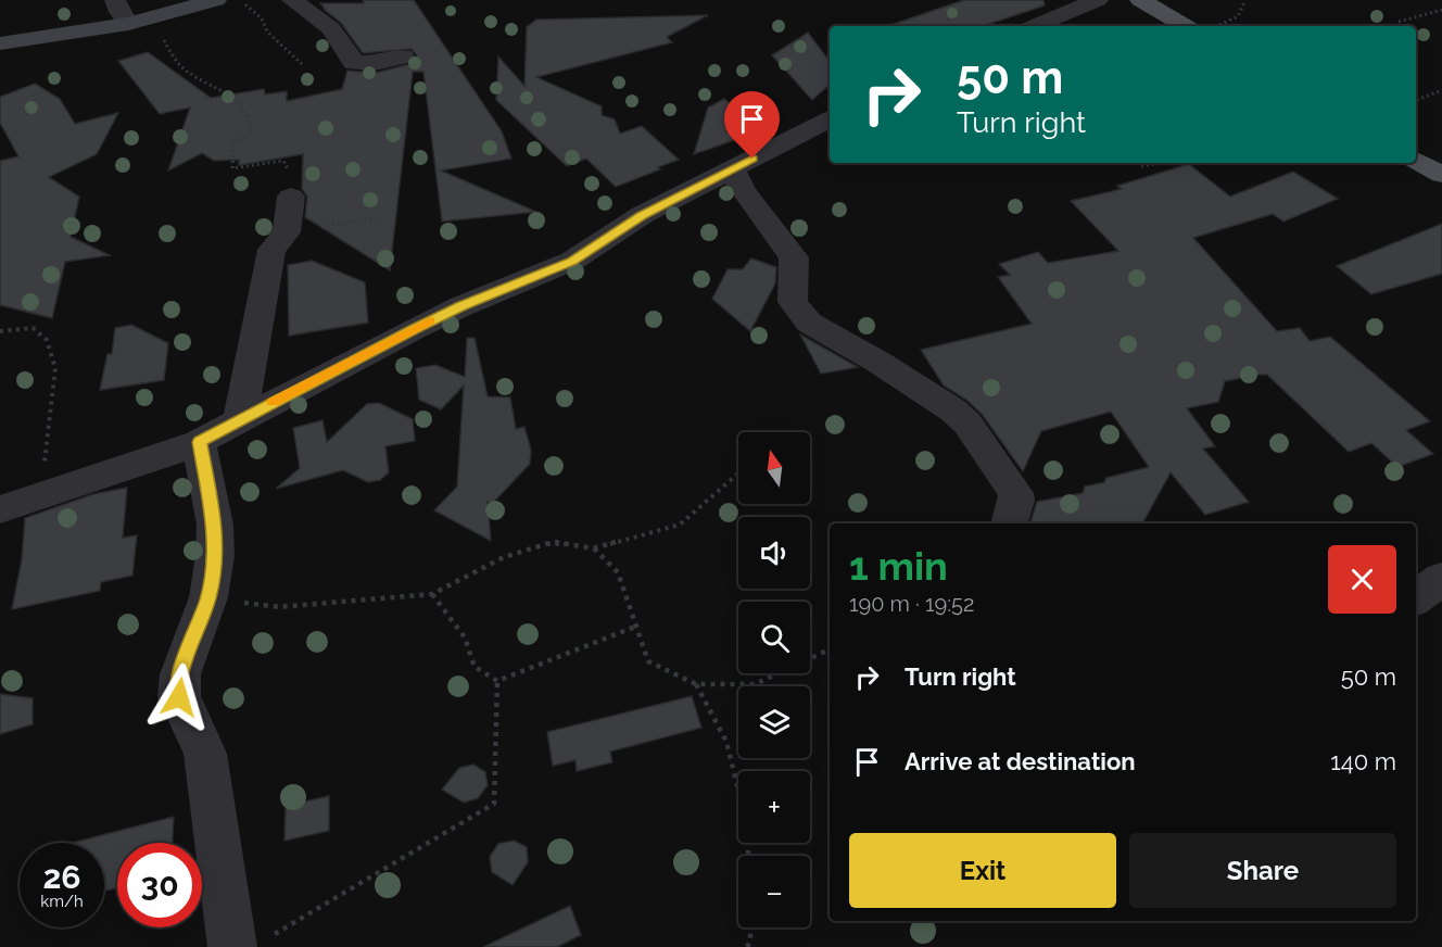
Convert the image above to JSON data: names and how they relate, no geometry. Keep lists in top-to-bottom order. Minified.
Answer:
{"north":"top","page":{"turn":["50 m","Turn right"],"map_buttons":["+","−"],"heading":["1 min","190 m · 19:52"],"list":[{"name":"Turn right","value":"50 m"},{"name":"Arrive at destination","value":"140 m"}],"buttons":["Exit","Share"],"speed":"26 km/h","limit":"30"}}
